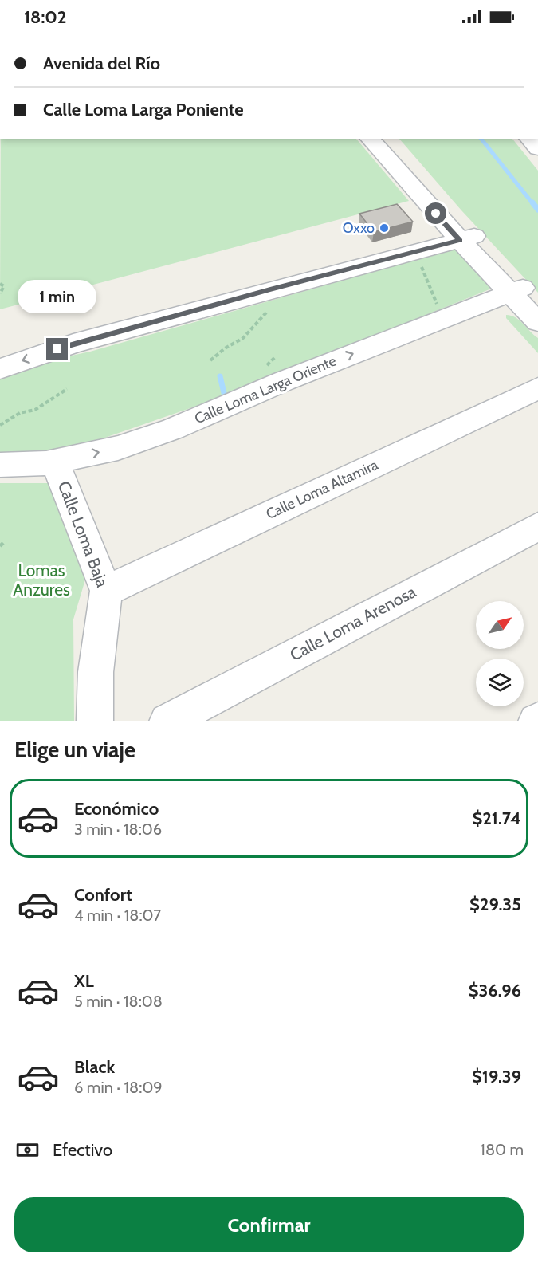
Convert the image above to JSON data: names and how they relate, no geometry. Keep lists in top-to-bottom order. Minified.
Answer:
{"streets":{"street":["Calle Loma Larga Oriente","Calle Loma Altamira","Calle Loma Baja","Calle Loma Arenosa"]},"crossings":[["Calle Loma Larga Oriente","Calle Loma Baja"],["Calle Loma Altamira","Calle Loma Baja"]],"parks":["Lomas Anzures"],"places":["Oxxo"],"north":"top right","page":{"status":"18:02","banner":["Avenida del Río","Calle Loma Larga Poniente"],"bubble":"1 min","heading":"Elige un viaje","list":[{"name":"Económico","note":"3 min · 18:06","value":"$21.74"},{"name":"Confort","note":"4 min · 18:07","value":"$29.35"},{"name":"XL","note":"5 min · 18:08","value":"$36.96"},{"name":"Black","note":"6 min · 18:09","value":"$19.39"}],"pay":["Efectivo","180 m"],"buttons":"Confirmar"}}
